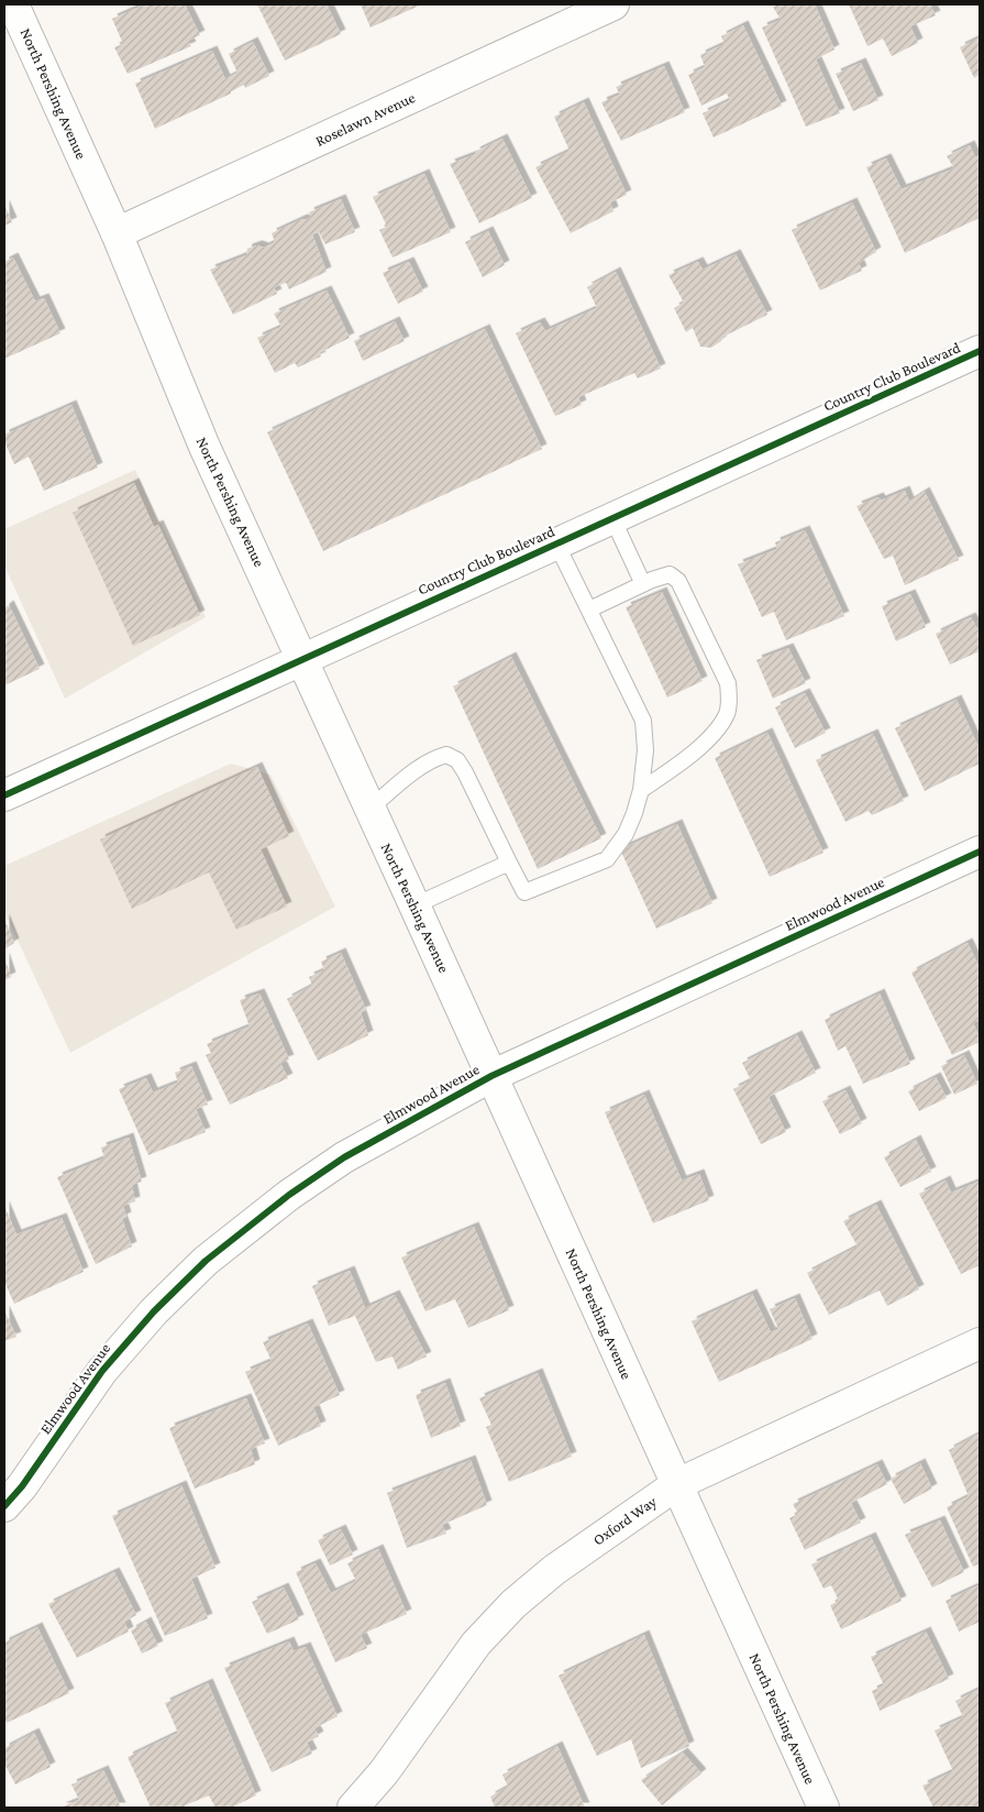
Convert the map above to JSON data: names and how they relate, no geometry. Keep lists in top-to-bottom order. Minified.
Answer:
{"streets":{"street":["North Pershing Avenue","Roselawn Avenue","Country Club Boulevard","Elmwood Avenue","Oxford Way"]},"crossings":[["North Pershing Avenue","Roselawn Avenue"],["North Pershing Avenue","Country Club Boulevard"],["North Pershing Avenue","Elmwood Avenue"],["North Pershing Avenue","Oxford Way"]]}
